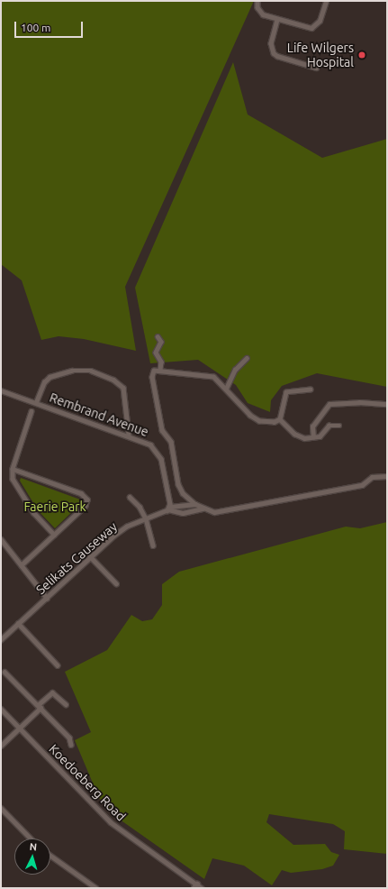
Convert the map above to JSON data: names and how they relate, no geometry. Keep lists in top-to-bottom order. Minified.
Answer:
{"streets":{"street":["Rembrand Avenue","Selikats Causeway","Koedoeberg Road"]},"crossings":[["Rembrand Avenue","Selikats Causeway"]],"parks":["Faerie Park"],"places":["Life Wilgers Hospital"],"scale_bar":"100 m","north":"top"}
